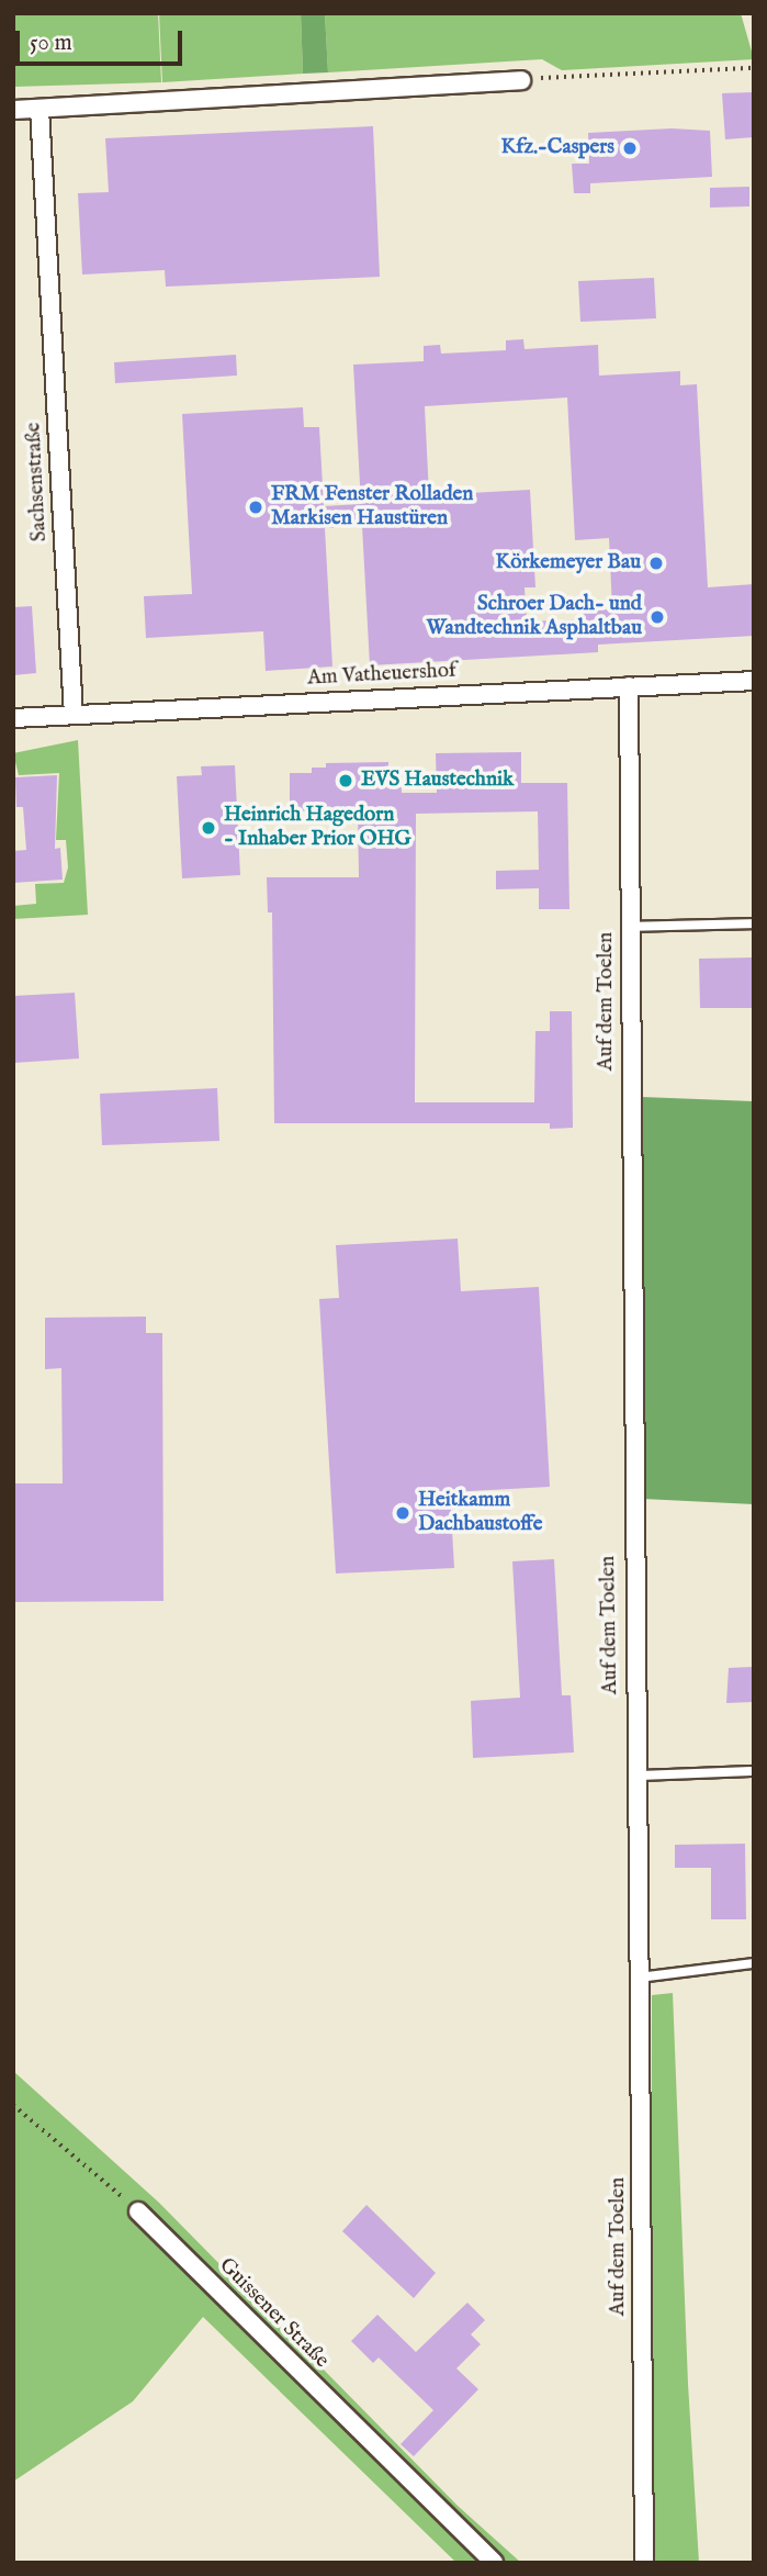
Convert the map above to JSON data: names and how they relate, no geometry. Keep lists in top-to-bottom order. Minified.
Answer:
{"streets":{"street":["Sachsenstraße","Am Vatheuershof","Auf dem Toelen","Guissener Straße"]},"crossings":[["Sachsenstraße","Am Vatheuershof"],["Am Vatheuershof","Auf dem Toelen"]],"places":["Kfz.-Caspers","FRM Fenster Rolladen Markisen Haustüren","Körkemeyer Bau","Schroer Dach- und Wandtechnik Asphaltbau","EVS Haustechnik","Heinrich Hagedorn - Inhaber Prior OHG","Heitkamm Dachbaustoffe"],"scale_bar":"50 m"}
